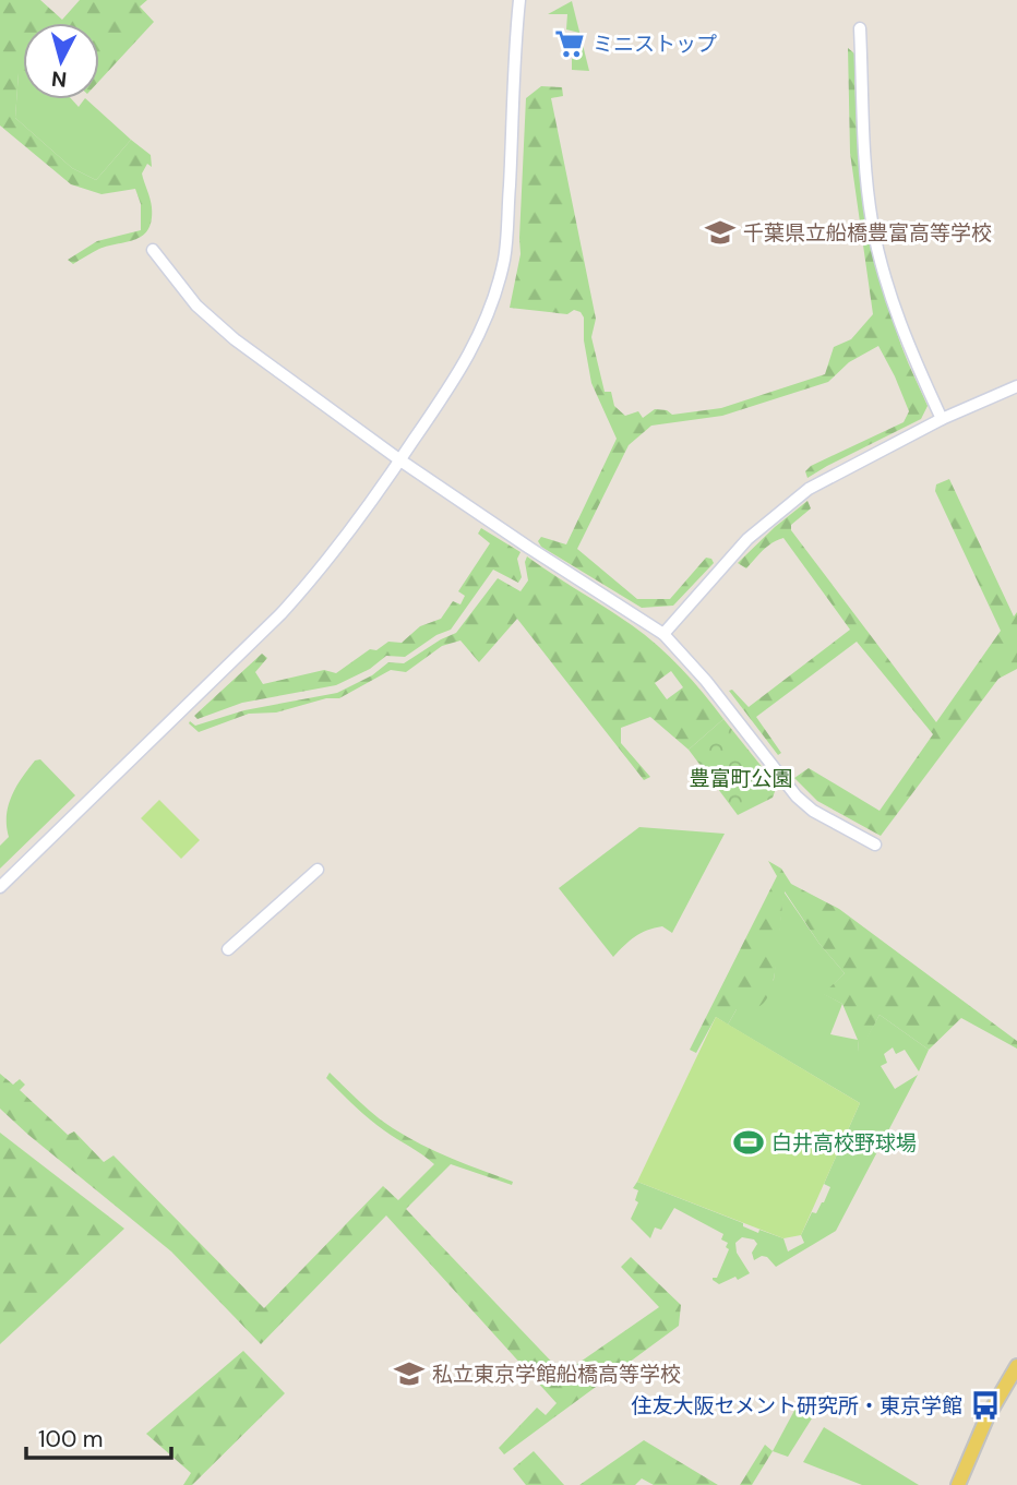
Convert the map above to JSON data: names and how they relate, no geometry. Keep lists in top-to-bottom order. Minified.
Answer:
{"parks":["豊富町公園"],"places":{"supermarket":["ミニストップ"],"school or university":["千葉県立船橋豊富高等学校","私立東京学館船橋高等学校"],"sports":["白井高校野球場"],"bus stop":["住友大阪セメント研究所・東京学館"]},"scale_bar":"100 m","north":"bottom"}
